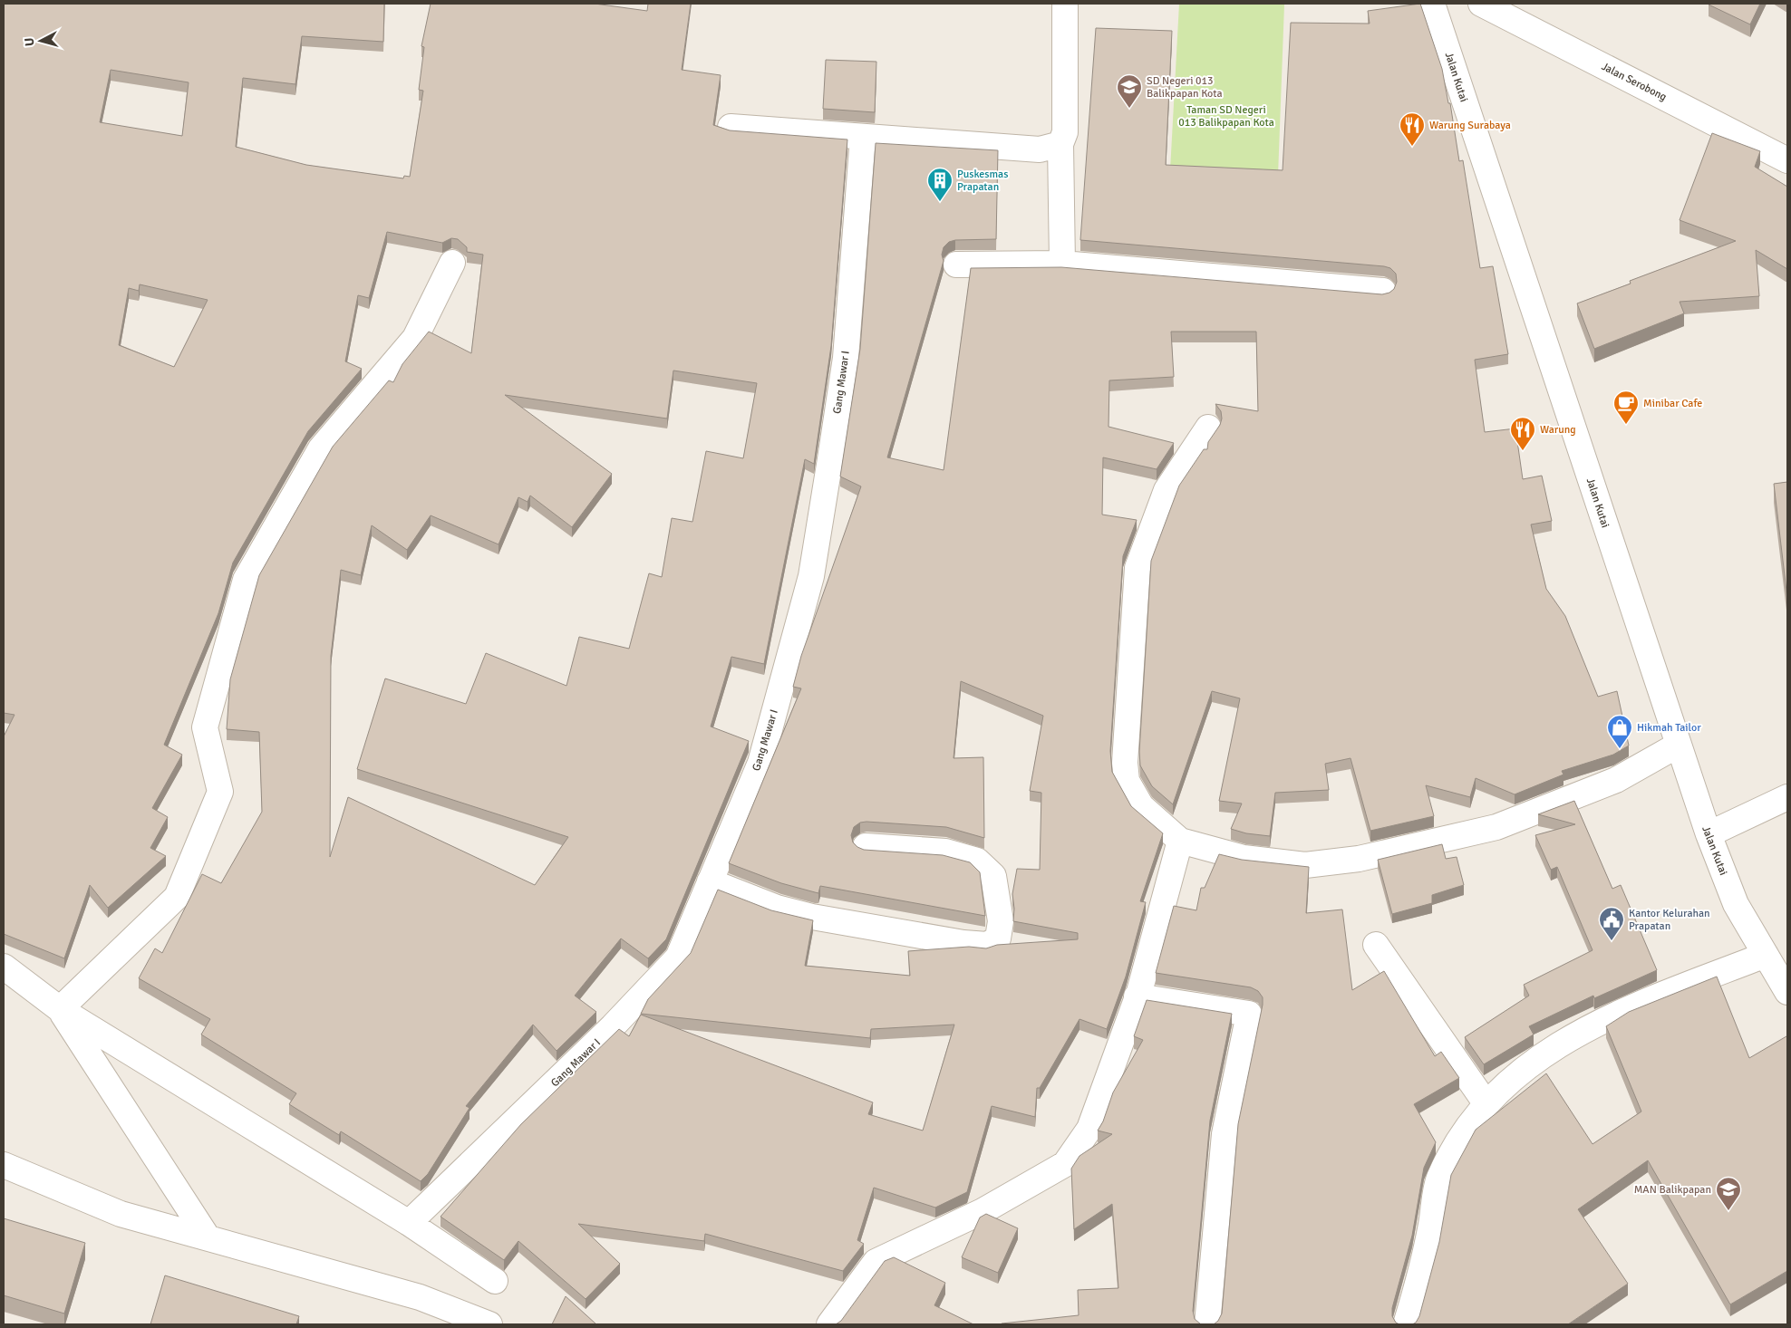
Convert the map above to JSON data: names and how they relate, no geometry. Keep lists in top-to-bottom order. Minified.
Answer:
{"streets":{"street":["Jalan Kutai","Jalan Serobong","Gang Mawar I"]},"parks":["Taman SD Negeri 013 Balikpapan Kota"],"places":{"school or university":["SD Negeri 013 Balikpapan Kota","MAN Balikpapan"],"restaurant":["Warung Surabaya","Warung"],"building":["Puskesmas Prapatan"],"cafe":["Minibar Cafe"],"shop":["Hikmah Tailor"],"public building":["Kantor Kelurahan Prapatan"]},"north":"left"}
